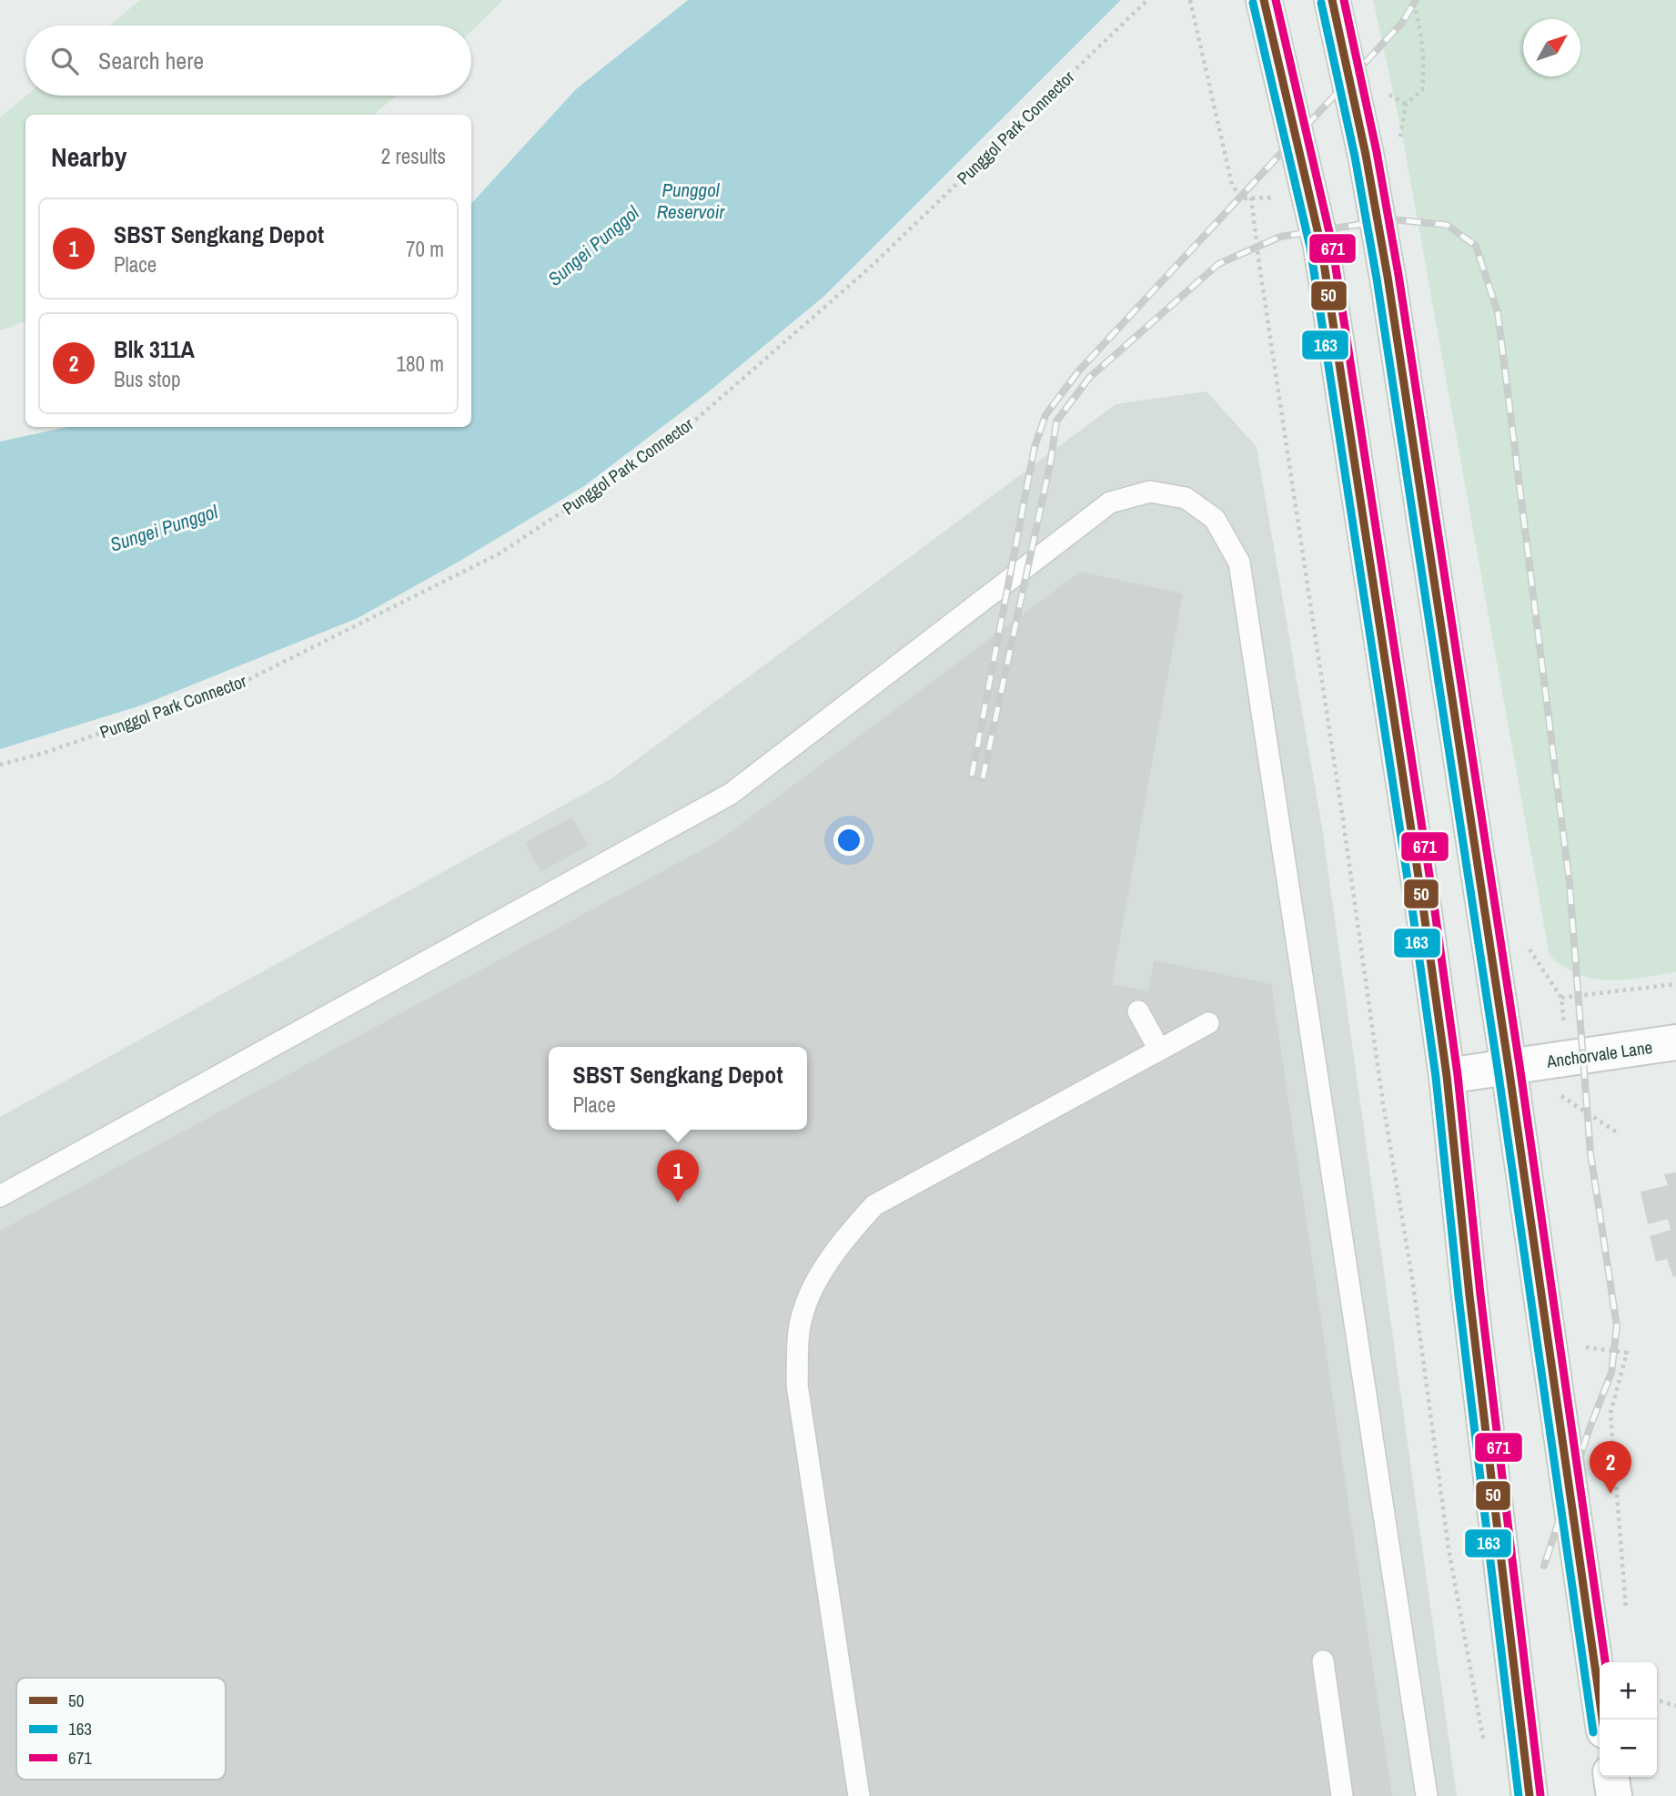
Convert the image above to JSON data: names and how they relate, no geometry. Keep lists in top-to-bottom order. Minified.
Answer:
{"streets":{"main road":["Anchorvale Lane"],"path":["Punggol Park Connector"]},"water":["Punggol Reservoir","Sungei Punggol"],"lines":["transit line 50","transit line 671","transit line 163"],"legend":["50","163","671"],"north":"top right","page":{"search":"Search here","heading":["Nearby","2 results"],"list":[{"mark":"1","name":"SBST Sengkang Depot","note":"Place","value":"70 m"},{"mark":"2","name":"Blk 311A","note":"Bus stop","value":"180 m"}],"popup":["SBST Sengkang Depot","Place"],"pins":["1","2"],"map_buttons":["+","−"]}}
